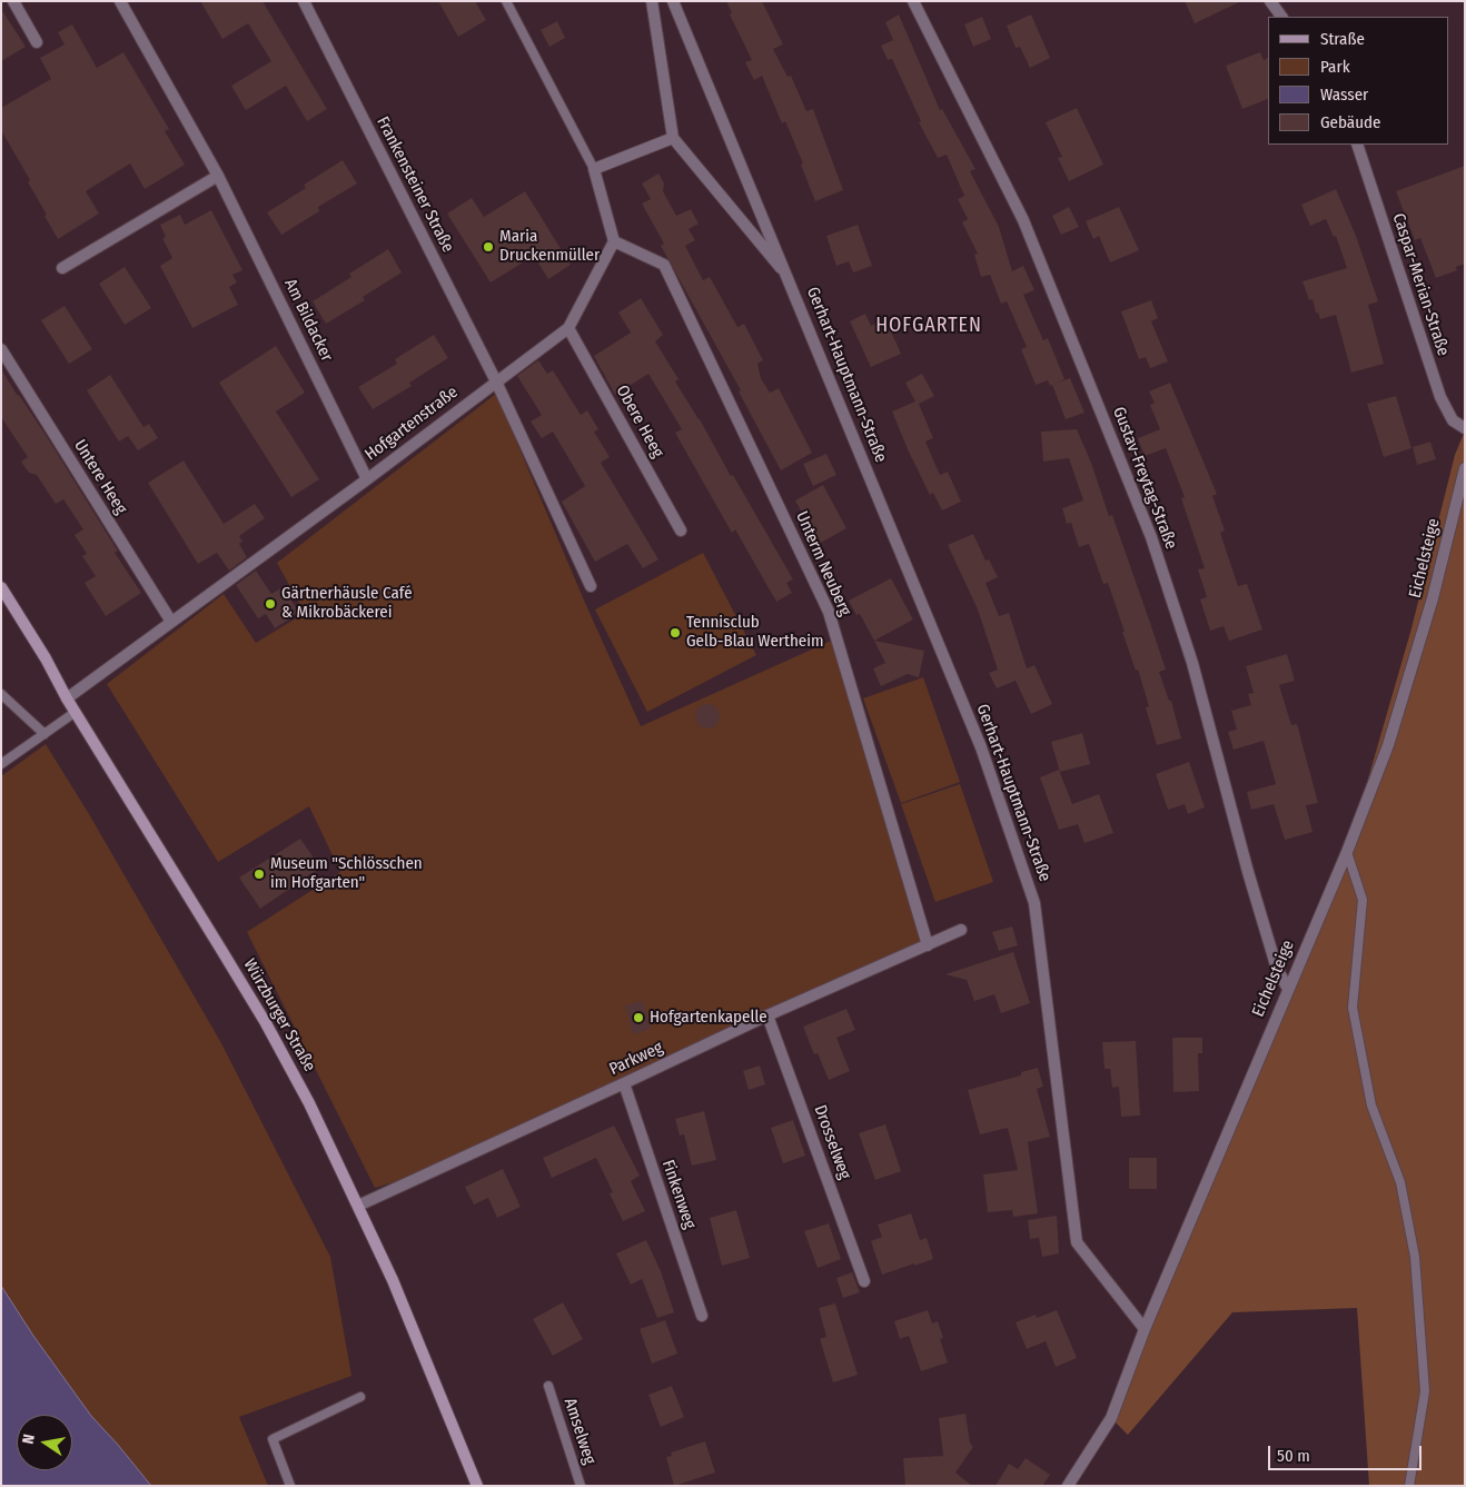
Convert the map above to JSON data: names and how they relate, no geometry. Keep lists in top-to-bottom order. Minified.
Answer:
{"streets":{"main road":["Würzburger Straße"],"street":["Frankensteiner Straße","Caspar-Merian-Straße","Am Bildacker","Gerhart-Hauptmann-Straße","Obere Heeg","Hofgartenstraße","Untere Heeg","Gustav-Freytag-Straße","Eichelsteige","Unterm Neuberg","Parkweg","Drosselweg","Finkenweg"],"lane":["Amselweg"]},"crossings":[["Frankensteiner Straße","Hofgartenstraße"],["Am Bildacker","Hofgartenstraße"],["Gerhart-Hauptmann-Straße","Eichelsteige"],["Obere Heeg","Hofgartenstraße"],["Hofgartenstraße","Untere Heeg"],["Hofgartenstraße","Unterm Neuberg"],["Hofgartenstraße","Würzburger Straße"],["Gustav-Freytag-Straße","Eichelsteige"],["Unterm Neuberg","Parkweg"],["Würzburger Straße","Parkweg"],["Parkweg","Drosselweg"],["Parkweg","Finkenweg"]],"districts":["HOFGARTEN"],"places":["Maria Druckenmüller","Gärtnerhäusle Café & Mikrobäckerei","Tennisclub Gelb-Blau Wertheim","Museum \"Schlösschen im Hofgarten\"","Hofgartenkapelle"],"legend":["Straße","Park","Wasser","Gebäude"],"scale_bar":"50 m","north":"left"}
